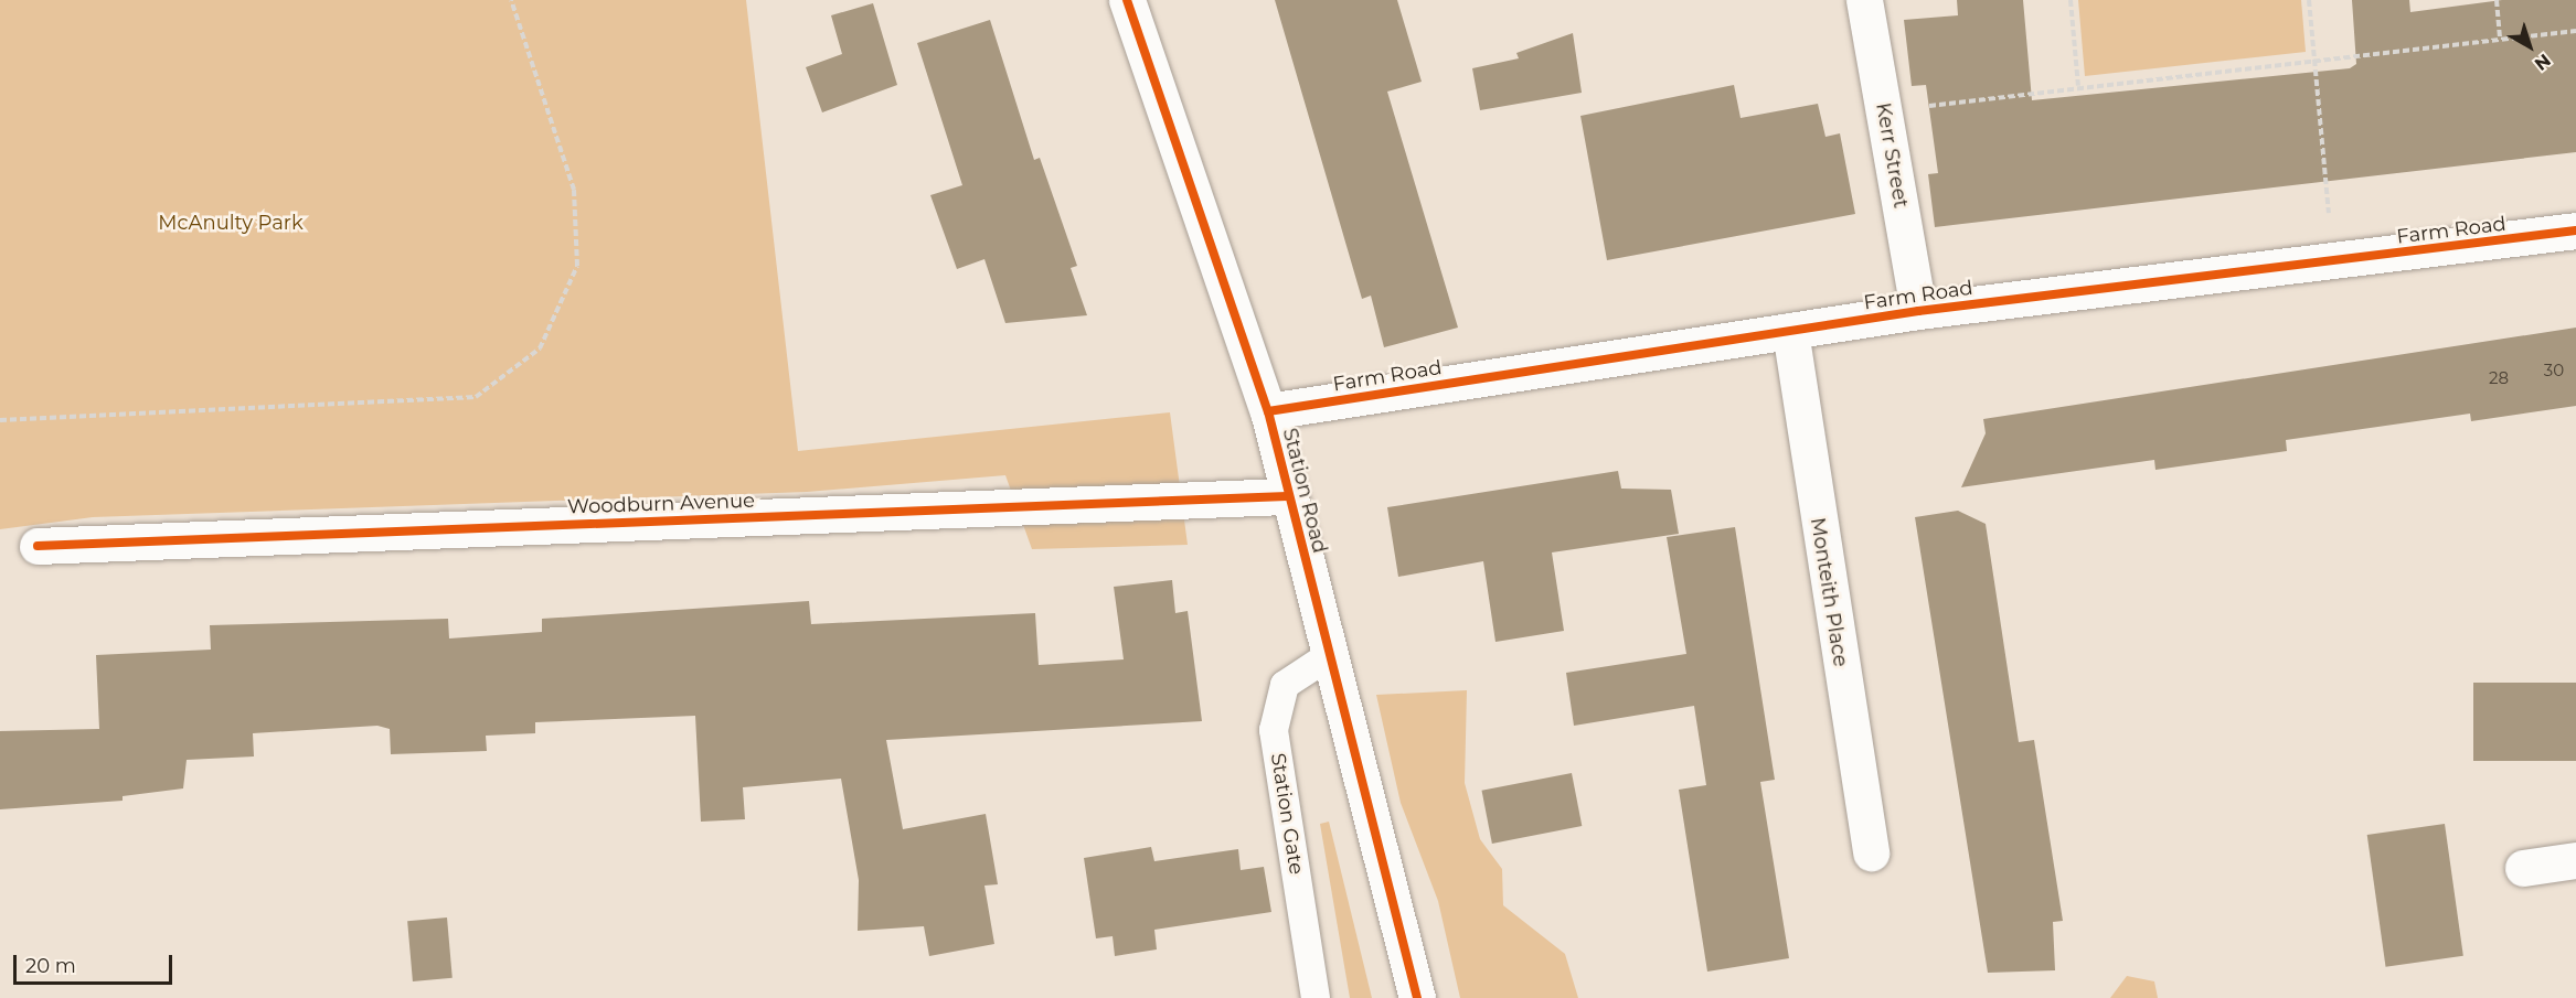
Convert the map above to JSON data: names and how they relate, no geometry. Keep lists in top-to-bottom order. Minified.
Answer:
{"streets":{"street":["Kerr Street","Farm Road","Station Road","Woodburn Avenue","Monteith Place"],"lane":["Station Gate"]},"crossings":[["Kerr Street","Farm Road"],["Farm Road","Station Road"],["Farm Road","Monteith Place"],["Station Road","Woodburn Avenue"],["Station Road","Station Gate"]],"parks":["McAnulty Park"],"house_numbers":["30","28"],"scale_bar":"20 m","north":"bottom right"}
